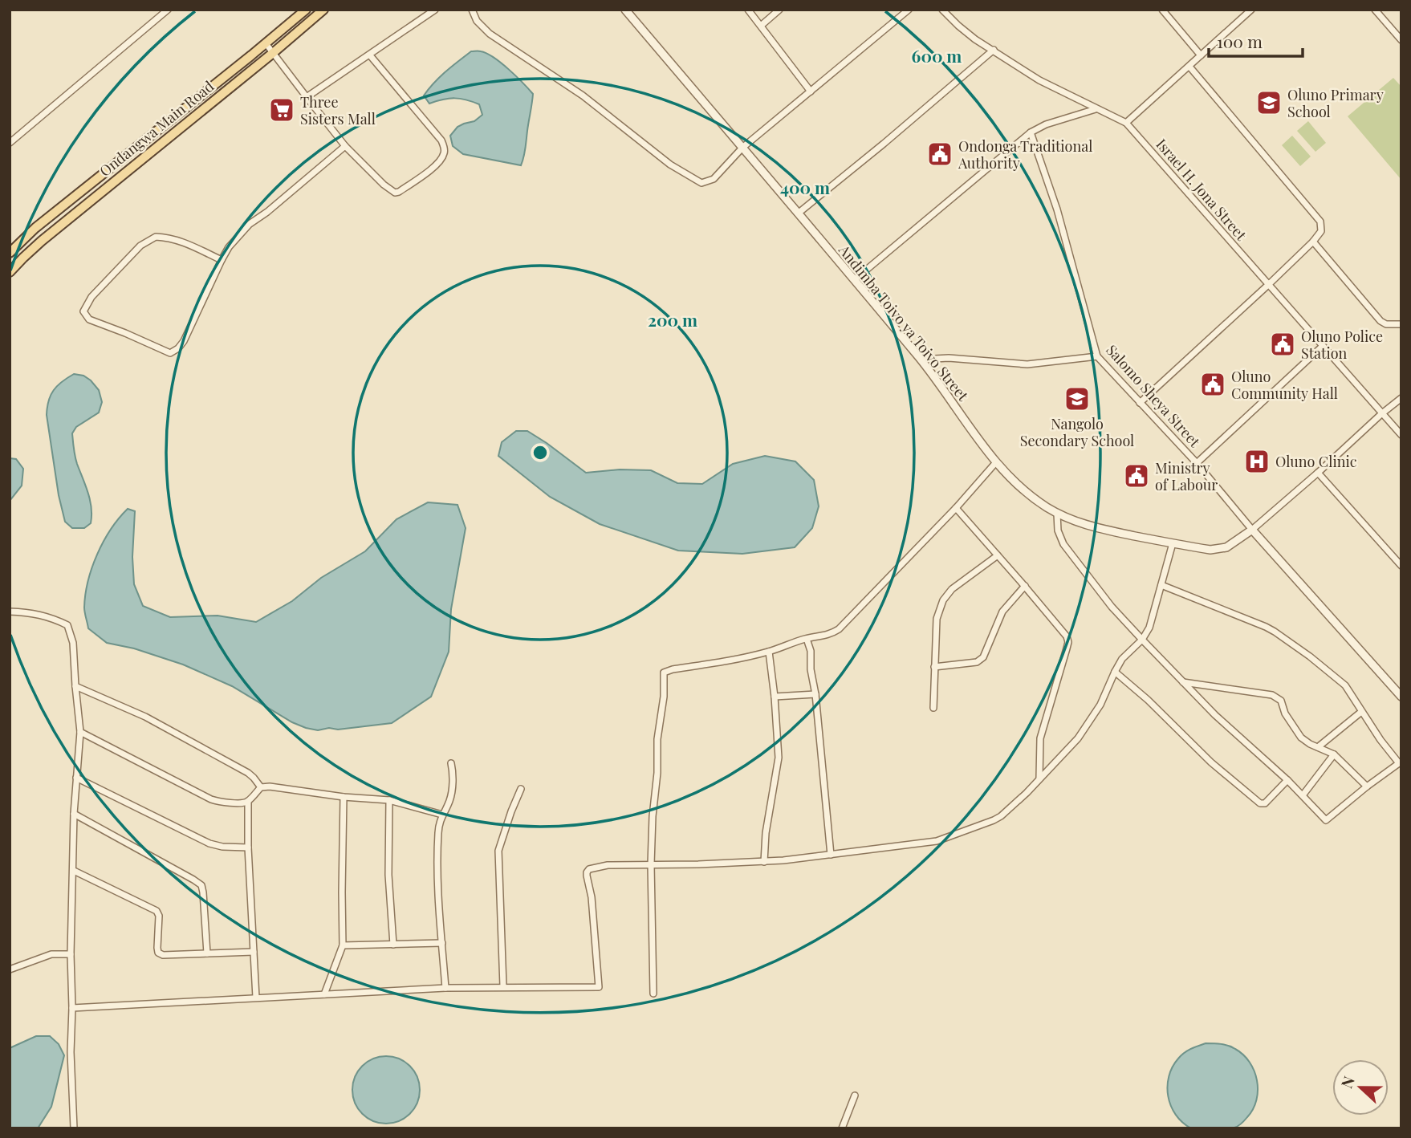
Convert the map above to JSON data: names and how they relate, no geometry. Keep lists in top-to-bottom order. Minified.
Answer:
{"streets":{"main road":["Ondangwa Main Road"],"street":["Israel H. Jona Street","Andimba Toivo ya Toivo Street","Salomo Sheya Street"]},"crossings":[["Andimba Toivo ya Toivo Street","Salomo Sheya Street"]],"places":{"school or university":["Oluno Primary School","Nangolo Secondary School"],"supermarket":["Three Sisters Mall"],"public building":["Ondonga Traditional Authority","Oluno Police Station","Oluno Community Hall","Ministry of Labour"],"hospital":["Oluno Clinic"]},"scale_bar":"100 m","north":"left","rings":["600 m","400 m","200 m"]}
